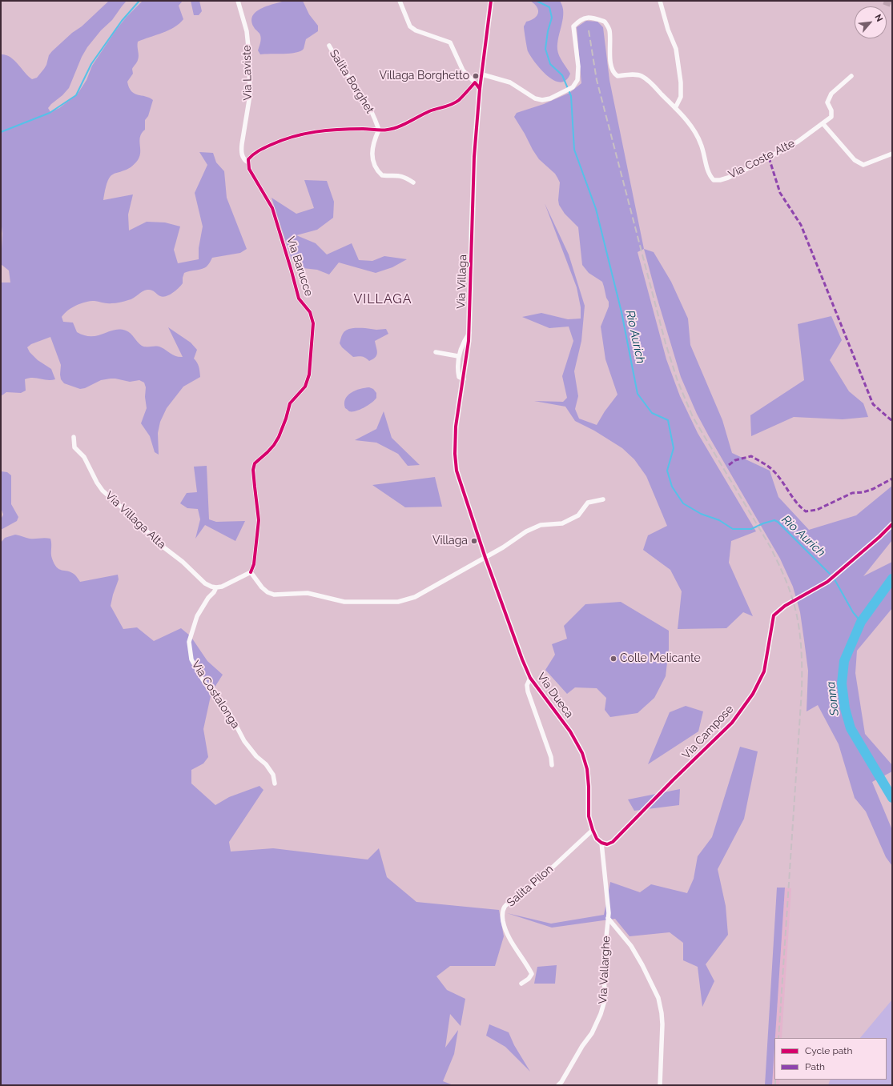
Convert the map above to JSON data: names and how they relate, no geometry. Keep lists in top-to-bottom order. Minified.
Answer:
{"streets":{"street":["Via Laviste","Salita Borghet","Via Coste Alte","Via Barucce","Via Villaga","Via Villaga Alta","Via Costalonga","Via Dueca","Via Campose","Salita Pilon","Via Vallarghe"]},"crossings":[["Via Laviste","Via Barucce"],["Via Villaga","Via Dueca"],["Via Villaga Alta","Via Costalonga"],["Via Dueca","Via Campose"],["Via Dueca","Salita Pilon"],["Via Dueca","Via Vallarghe"],["Via Campose","Via Vallarghe"]],"districts":["VILLAGA"],"water":["Rio Aurich","Sonna"],"places":["Villaga Borghetto","Villaga","Colle Melicante"],"legend":["Cycle path","Path"],"north":"top right"}
